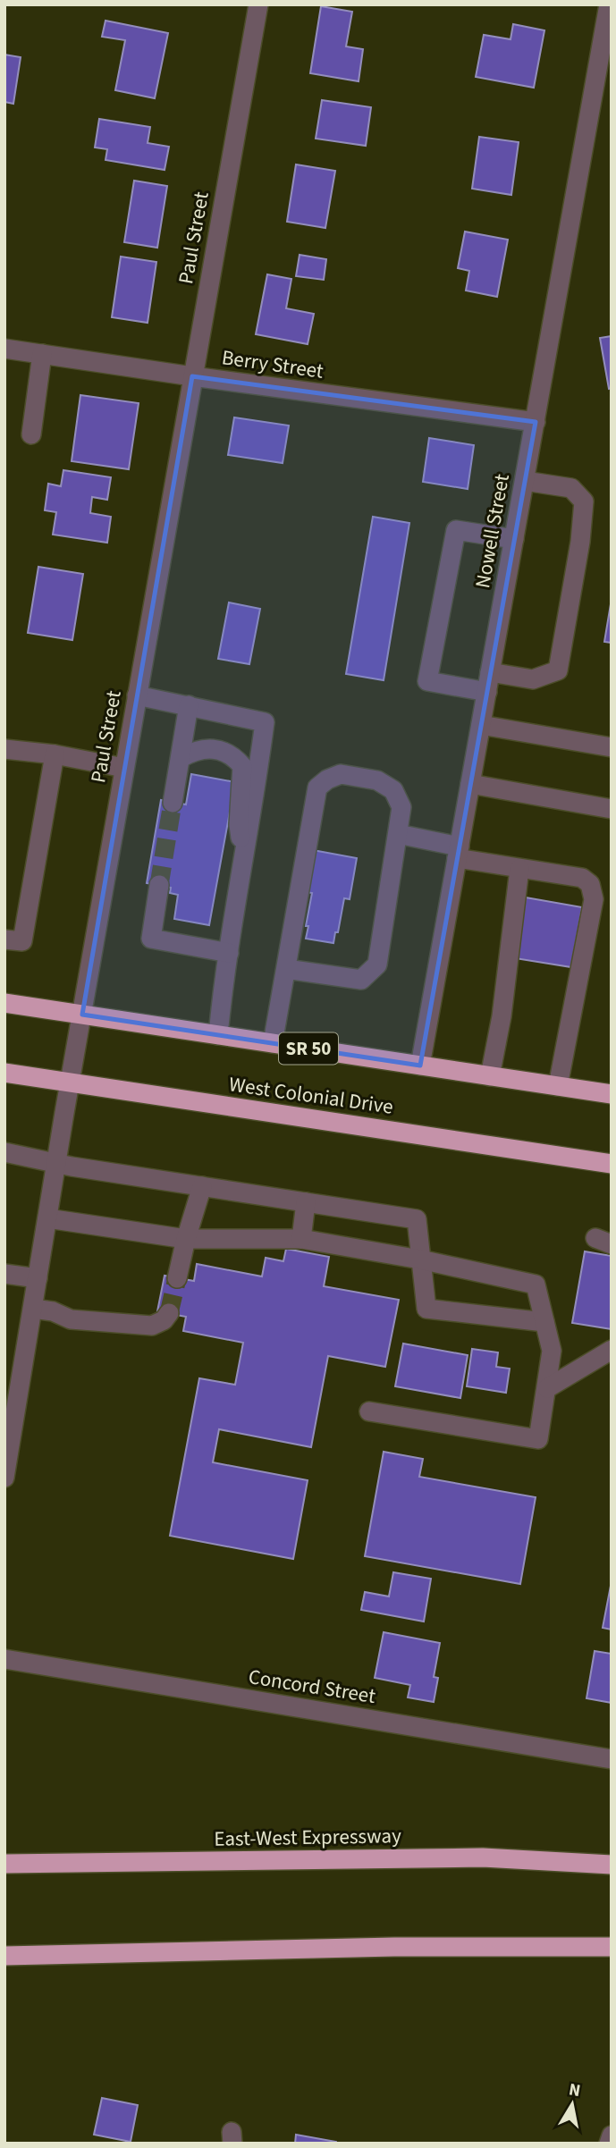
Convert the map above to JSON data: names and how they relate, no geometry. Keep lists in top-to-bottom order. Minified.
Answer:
{"streets":{"highway":["SR 50","West Colonial Drive","East-West Expressway"],"street":["Paul Street","Berry Street","Nowell Street","Concord Street"]},"crossings":[["Paul Street","Berry Street"],["Paul Street","SR 50"],["Paul Street","West Colonial Drive"],["Berry Street","Nowell Street"],["Nowell Street","SR 50"]],"north":"top"}
